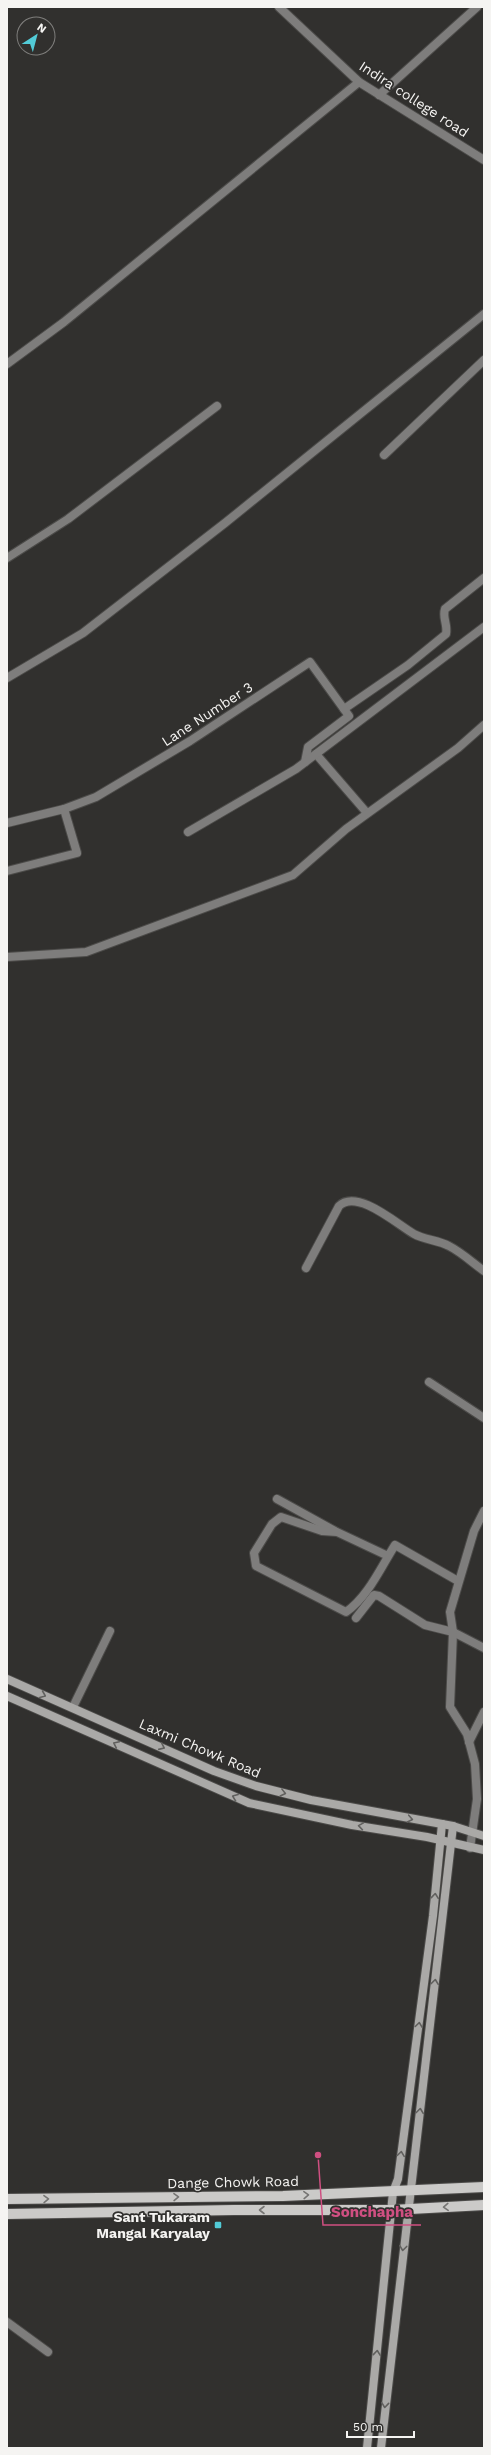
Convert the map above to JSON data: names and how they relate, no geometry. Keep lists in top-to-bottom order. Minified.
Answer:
{"streets":{"main road":["Laxmi Chowk Road","Dange Chowk Road"],"street":["Indira college road","Lane Number 3"]},"places":{"other":["Sonchapha"],"transit":["Sant Tukaram Mangal Karyalay"]},"scale_bar":"50 m","north":"top right"}
